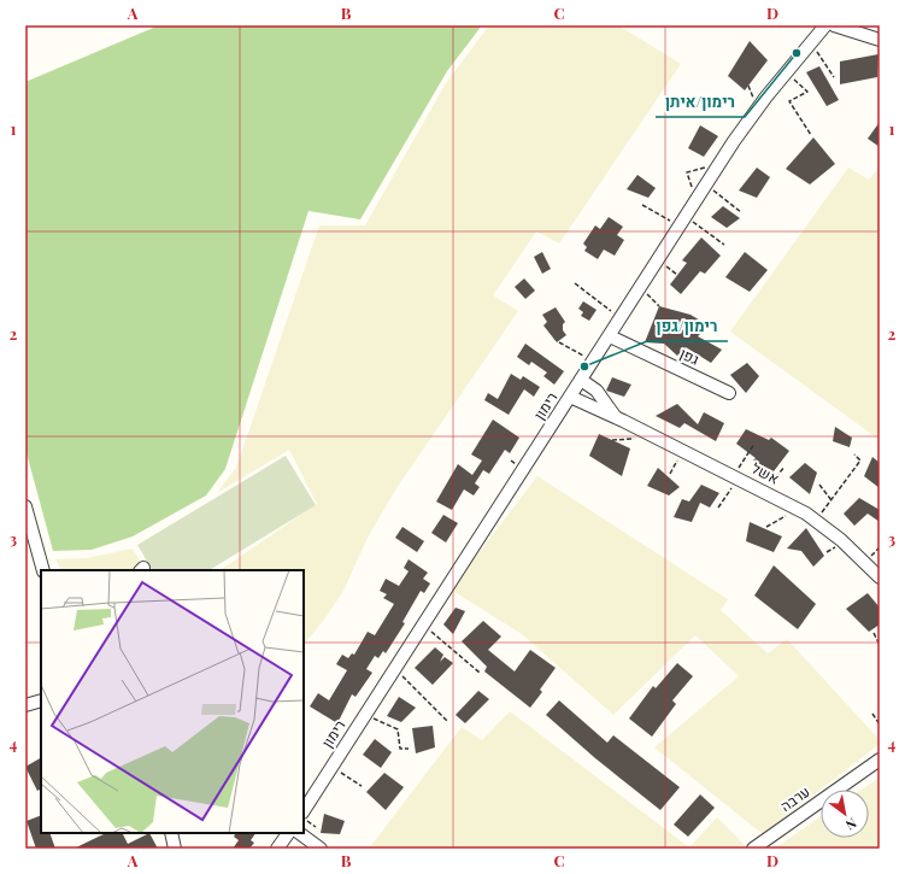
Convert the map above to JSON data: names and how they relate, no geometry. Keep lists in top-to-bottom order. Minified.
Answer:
{"streets":{"street":["גפן","רימון","אשל","ערבה"]},"crossings":[["גפן","רימון"],["רימון","אשל"]],"places":["רימון/איתן","רימון/גפן"],"north":"bottom right","grid":{"columns":["A","B","C","D"],"rows":["1","2","3","4"]}}
